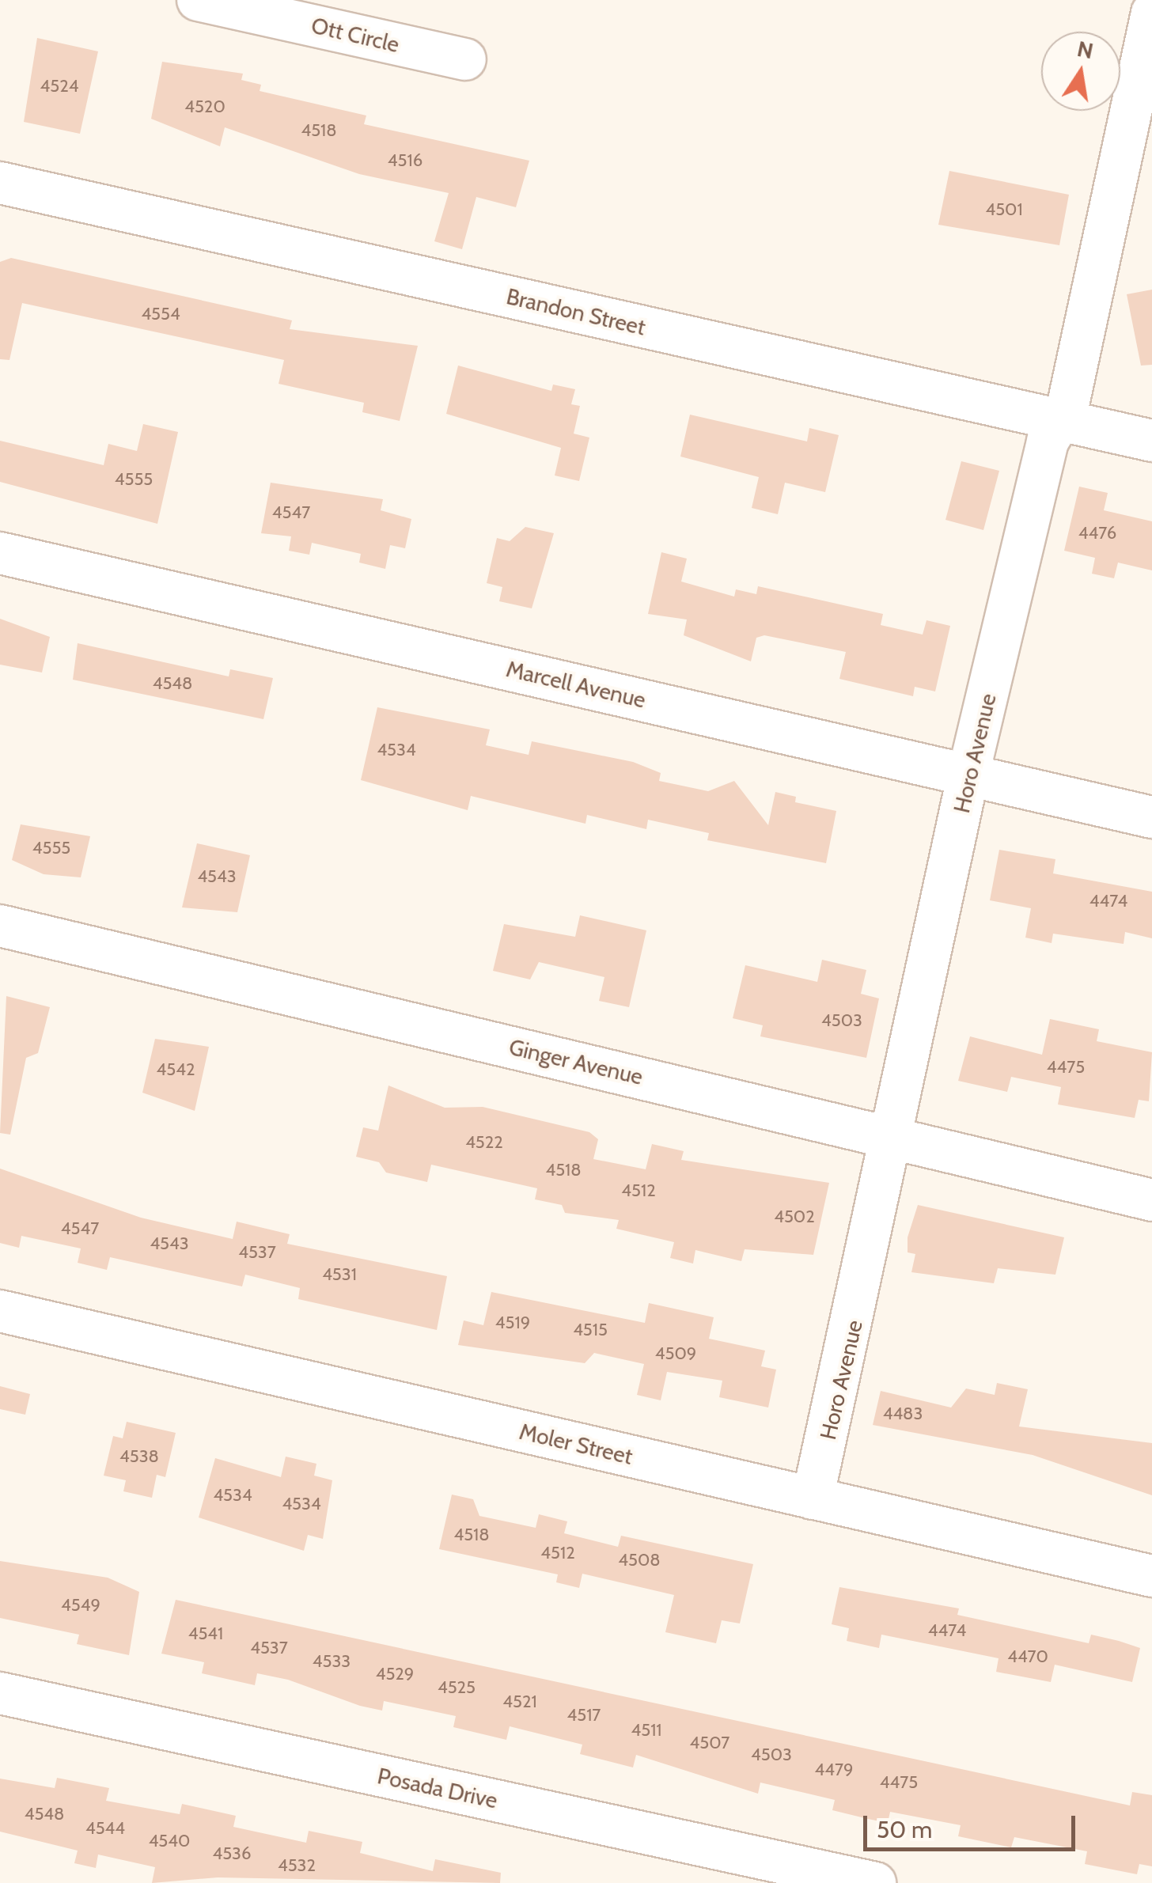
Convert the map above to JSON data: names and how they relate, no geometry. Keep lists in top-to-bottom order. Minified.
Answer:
{"streets":{"street":["Ott Circle","Brandon Street","Marcell Avenue","Horo Avenue","Ginger Avenue","Moler Street","Posada Drive"]},"crossings":[["Brandon Street","Horo Avenue"],["Marcell Avenue","Horo Avenue"],["Horo Avenue","Ginger Avenue"],["Horo Avenue","Moler Street"]],"house_numbers":["4524","4520","4518","4516","4501","4554","4555","4547","4476","4548","4534","4555","4543","4474","4503","4475","4542","4522","4518","4512","4502","4547","4543","4537","4531","4519","4515","4509","4483","4538","4534","4534","4518","4512","4508","4549","4474","4541","4537","4470","4533","4529","4525","4521","4517","4511","4507","4503","4479","4475","4548","4544","4540","4536","4532"],"scale_bar":"50 m","north":"top"}
